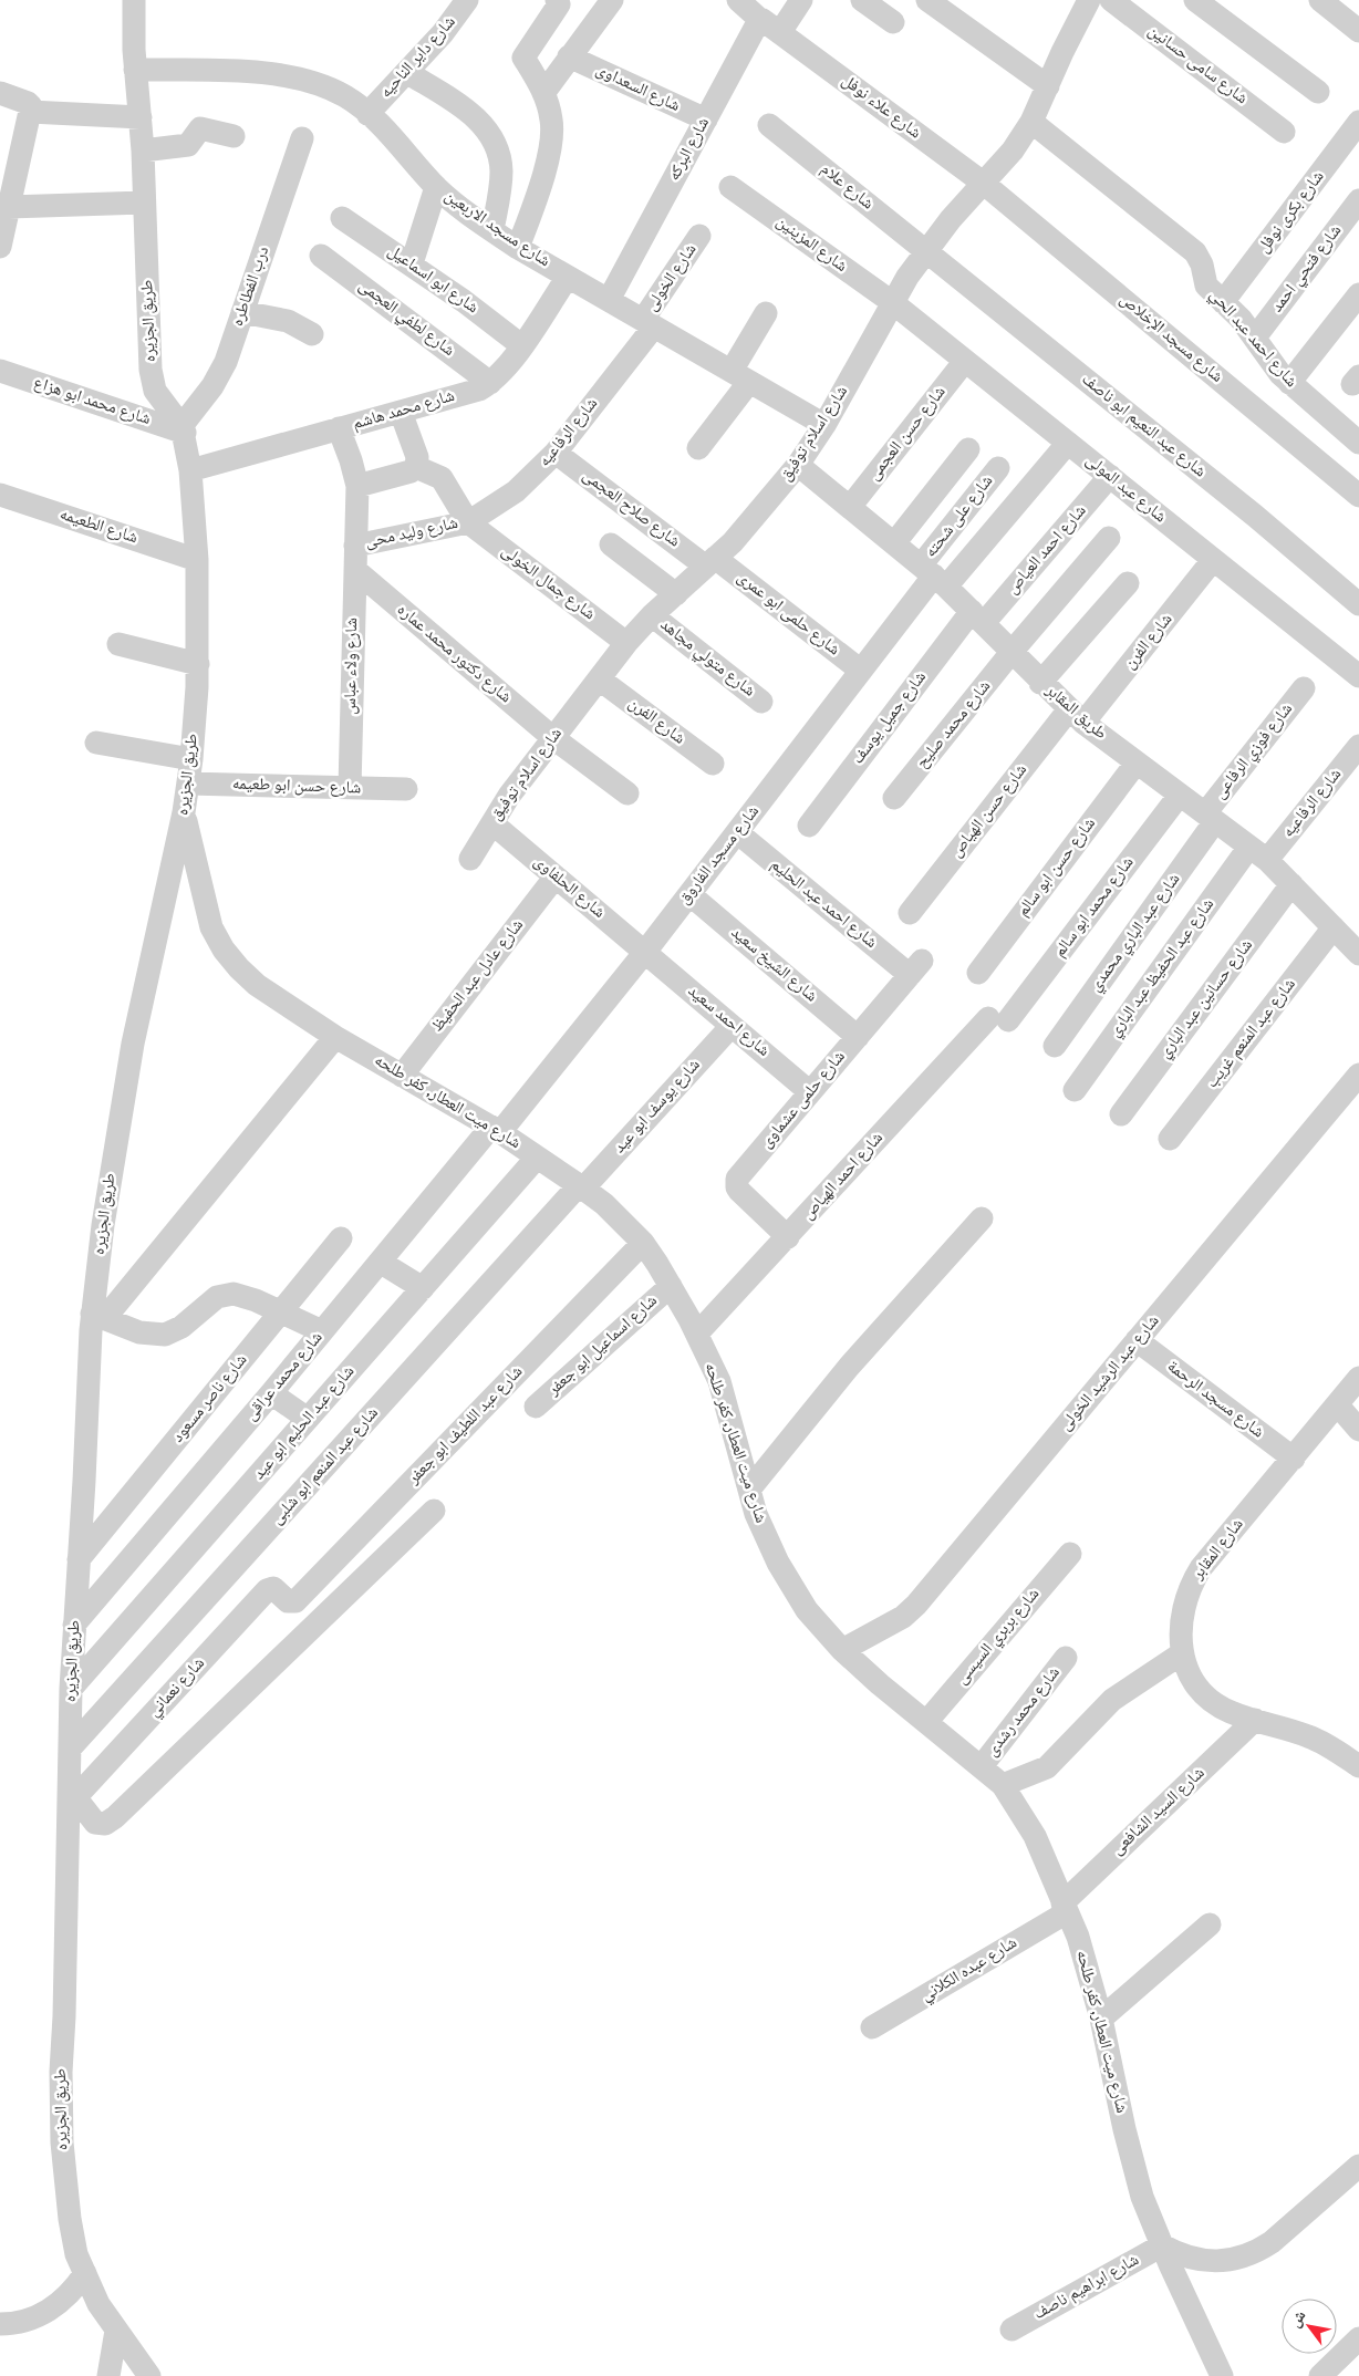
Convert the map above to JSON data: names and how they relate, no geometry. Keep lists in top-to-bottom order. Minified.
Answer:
{"streets":{"street":["شارع داير الناحيه","شارع سامى حسانين","شارع السعداوى","شارع علاء نوفل","شارع البركه","شارع علام","شارع بكرى نوفل","شارع مسجد الاربعين","شارع المزينين","شارع فتحي احمد","شارع الخولى","شارع ابو اسماعيل","درب الفطاطره","شارع لطفي العجمى","طريق الجزيره","شارع مسجد الإخلاص","شارع احمد عبد الحي","شارع محمد ابو هزاع","شارع محمد هاشم","شارع عبد النعيم ابو ناصف","شارع الرفاعيه","شارع اسلام توفيق","شارع حسن العجمى","شارع عبد المولى","شارع صلاح العجمى","شارع على شحته","شارع الطعيمه","شارع وليد محى","شارع احمد العياص","شارع جمال الخولى","شارع حلمى ابو عمرى","شارع الفرن","شارع دكتور محمد عماره","شارع متولي مجاهد","شارع ولاء عباس","طريق المقابر","شارع جميل يوسف","شارع محمد صليح","شارع فوزي الرفاعى","شارع حسن ابو طعيمه","شارع حسن الهياص","شارع مسجد الفاروق","شارع حسن ابو سالم","شارع الحلفاوى","شارع احمد عبد الحليم","شارع محمد ابو سالم","شارع عبد الباري محمدي","شارع الشيخ سعيد","شارع عبد الحفيظ عبد الباري","شارع عادل عبد الحفيظ","شارع حسانين عبد الباري","شارع احمد سعيد","شارع عبد المنعم غريب","شارع حلمى عشماوى","شارع ميت العطار, كفر طلحه","شارع يوسف ابو عيد","شارع احمد الهياص","شارع اسماعيل ابو جعفر","شارع عبد الرشيد الخولى","شارع محمد عراقى","شارع ناصر مسعود","شارع مسجد الرحمة","شارع عبد الحليم ابو عيد","شارع عبد اللطيف ابو جعفر","شارع عبد المنعم ابو شلبى","شارع المقابر","شارع بربري السيسى","شارع نعماني","شارع محمد رشدى","شارع السيد الشافعى","شارع عبده الكلاني","شارع ابراهيم ناصف"]},"crossings":[["شارع داير الناحيه","شارع مسجد الاربعين"],["شارع السعداوى","شارع البركه"],["شارع علاء نوفل","شارع البركه"],["شارع علاء نوفل","شارع مسجد الإخلاص"],["شارع علاء نوفل","شارع اسلام توفيق"],["شارع البركه","شارع مسجد الاربعين"],["شارع علام","شارع عبد النعيم ابو ناصف"],["شارع علام","شارع اسلام توفيق"],["شارع بكرى نوفل","شارع احمد عبد الحي"],["شارع مسجد الاربعين","شارع الخولى"],["شارع مسجد الاربعين","طريق الجزيره"],["شارع مسجد الاربعين","شارع محمد هاشم"],["شارع مسجد الاربعين","شارع الرفاعيه"],["شارع مسجد الاربعين","شارع اسلام توفيق"],["شارع المزينين","شارع اسلام توفيق"],["شارع المزينين","شارع عبد المولى"],["شارع فتحي احمد","شارع احمد عبد الحي"],["شارع الخولى","شارع الرفاعيه"],["شارع ابو اسماعيل","شارع محمد هاشم"],["درب الفطاطره","طريق الجزيره"],["درب الفطاطره","شارع محمد ابو هزاع"],["شارع لطفي العجمى","شارع محمد هاشم"],["طريق الجزيره","شارع محمد ابو هزاع"],["طريق الجزيره","شارع محمد هاشم"],["طريق الجزيره","شارع الطعيمه"],["طريق الجزيره","شارع حسن ابو طعيمه"],["طريق الجزيره","شارع ميت العطار, كفر طلحه"],["طريق الجزيره","شارع محمد عراقى"],["طريق الجزيره","شارع ناصر مسعود"],["طريق الجزيره","شارع عبد الحليم ابو عيد"],["طريق الجزيره","شارع عبد المنعم ابو شلبى"],["طريق الجزيره","شارع نعماني"],["شارع مسجد الإخلاص","شارع اسلام توفيق"],["شارع احمد عبد الحي","شارع اسلام توفيق"],["شارع محمد هاشم","شارع ولاء عباس"],["شارع عبد النعيم ابو ناصف","شارع اسلام توفيق"],["شارع الرفاعيه","شارع صلاح العجمى"],["شارع الرفاعيه","شارع وليد محى"],["شارع الرفاعيه","شارع جمال الخولى"],["شارع الرفاعيه","طريق المقابر"],["شارع الرفاعيه","شارع عبد الحفيظ عبد الباري"],["شارع اسلام توفيق","شارع عبد المولى"],["شارع اسلام توفيق","شارع صلاح العجمى"],["شارع اسلام توفيق","شارع جمال الخولى"],["شارع اسلام توفيق","شارع حلمى ابو عمرى"],["شارع اسلام توفيق","شارع الفرن"],["شارع اسلام توفيق","شارع دكتور محمد عماره"],["شارع اسلام توفيق","شارع متولي مجاهد"],["شارع اسلام توفيق","طريق المقابر"],["شارع اسلام توفيق","شارع الحلفاوى"],["شارع حسن العجمى","شارع عبد المولى"],["شارع حسن العجمى","طريق المقابر"],["شارع عبد المولى","شارع احمد العياص"],["شارع عبد المولى","شارع الفرن"],["شارع صلاح العجمى","شارع حلمى ابو عمرى"],["شارع على شحته","طريق المقابر"],["شارع على شحته","شارع مسجد الفاروق"],["شارع وليد محى","شارع جمال الخولى"],["شارع وليد محى","شارع ولاء عباس"],["شارع احمد العياص","طريق المقابر"],["شارع احمد العياص","شارع جميل يوسف"],["شارع حلمى ابو عمرى","شارع مسجد الفاروق"],["شارع الفرن","طريق المقابر"],["شارع الفرن","شارع حسن الهياص"],["شارع دكتور محمد عماره","شارع ولاء عباس"],["شارع ولاء عباس","شارع حسن ابو طعيمه"],["طريق المقابر","شارع جميل يوسف"],["طريق المقابر","شارع محمد صليح"],["طريق المقابر","شارع فوزي الرفاعى"],["طريق المقابر","شارع حسن الهياص"],["طريق المقابر","شارع مسجد الفاروق"],["طريق المقابر","شارع حسن ابو سالم"],["طريق المقابر","شارع محمد ابو سالم"],["طريق المقابر","شارع عبد الباري محمدي"],["طريق المقابر","شارع عبد الحفيظ عبد الباري"],["طريق المقابر","شارع حسانين عبد الباري"],["طريق المقابر","شارع عبد المنعم غريب"],["شارع فوزي الرفاعى","شارع عبد الباري محمدي"],["شارع مسجد الفاروق","شارع الحلفاوى"],["شارع مسجد الفاروق","شارع احمد عبد الحليم"],["شارع مسجد الفاروق","شارع الشيخ سعيد"],["شارع مسجد الفاروق","شارع احمد سعيد"],["شارع مسجد الفاروق","شارع ميت العطار, كفر طلحه"],["شارع مسجد الفاروق","شارع محمد عراقى"],["شارع الحلفاوى","شارع عادل عبد الحفيظ"],["شارع الحلفاوى","شارع احمد سعيد"],["شارع احمد عبد الحليم","شارع حلمى عشماوى"],["شارع محمد ابو سالم","شارع احمد الهياص"],["شارع الشيخ سعيد","شارع حلمى عشماوى"],["شارع عادل عبد الحفيظ","شارع ميت العطار, كفر طلحه"],["شارع احمد سعيد","شارع حلمى عشماوى"],["شارع احمد سعيد","شارع يوسف ابو عيد"],["شارع حلمى عشماوى","شارع احمد الهياص"],["شارع ميت العطار, كفر طلحه","شارع يوسف ابو عيد"],["شارع ميت العطار, كفر طلحه","شارع احمد الهياص"],["شارع ميت العطار, كفر طلحه","شارع اسماعيل ابو جعفر"],["شارع ميت العطار, كفر طلحه","شارع عبد الرشيد الخولى"],["شارع ميت العطار, كفر طلحه","شارع محمد عراقى"],["شارع ميت العطار, كفر طلحه","شارع عبد الحليم ابو عيد"],["شارع ميت العطار, كفر طلحه","شارع عبد اللطيف ابو جعفر"],["شارع ميت العطار, كفر طلحه","شارع عبد المنعم ابو شلبى"],["شارع ميت العطار, كفر طلحه","شارع بربري السيسى"],["شارع ميت العطار, كفر طلحه","شارع محمد رشدى"],["شارع ميت العطار, كفر طلحه","شارع السيد الشافعى"],["شارع ميت العطار, كفر طلحه","شارع عبده الكلاني"],["شارع ميت العطار, كفر طلحه","شارع ابراهيم ناصف"],["شارع يوسف ابو عيد","شارع عبد المنعم ابو شلبى"],["شارع عبد الرشيد الخولى","شارع مسجد الرحمة"],["شارع مسجد الرحمة","شارع المقابر"],["شارع عبد اللطيف ابو جعفر","شارع نعماني"],["شارع المقابر","شارع السيد الشافعى"],["شارع السيد الشافعى","شارع عبده الكلاني"]],"north":"top left"}
